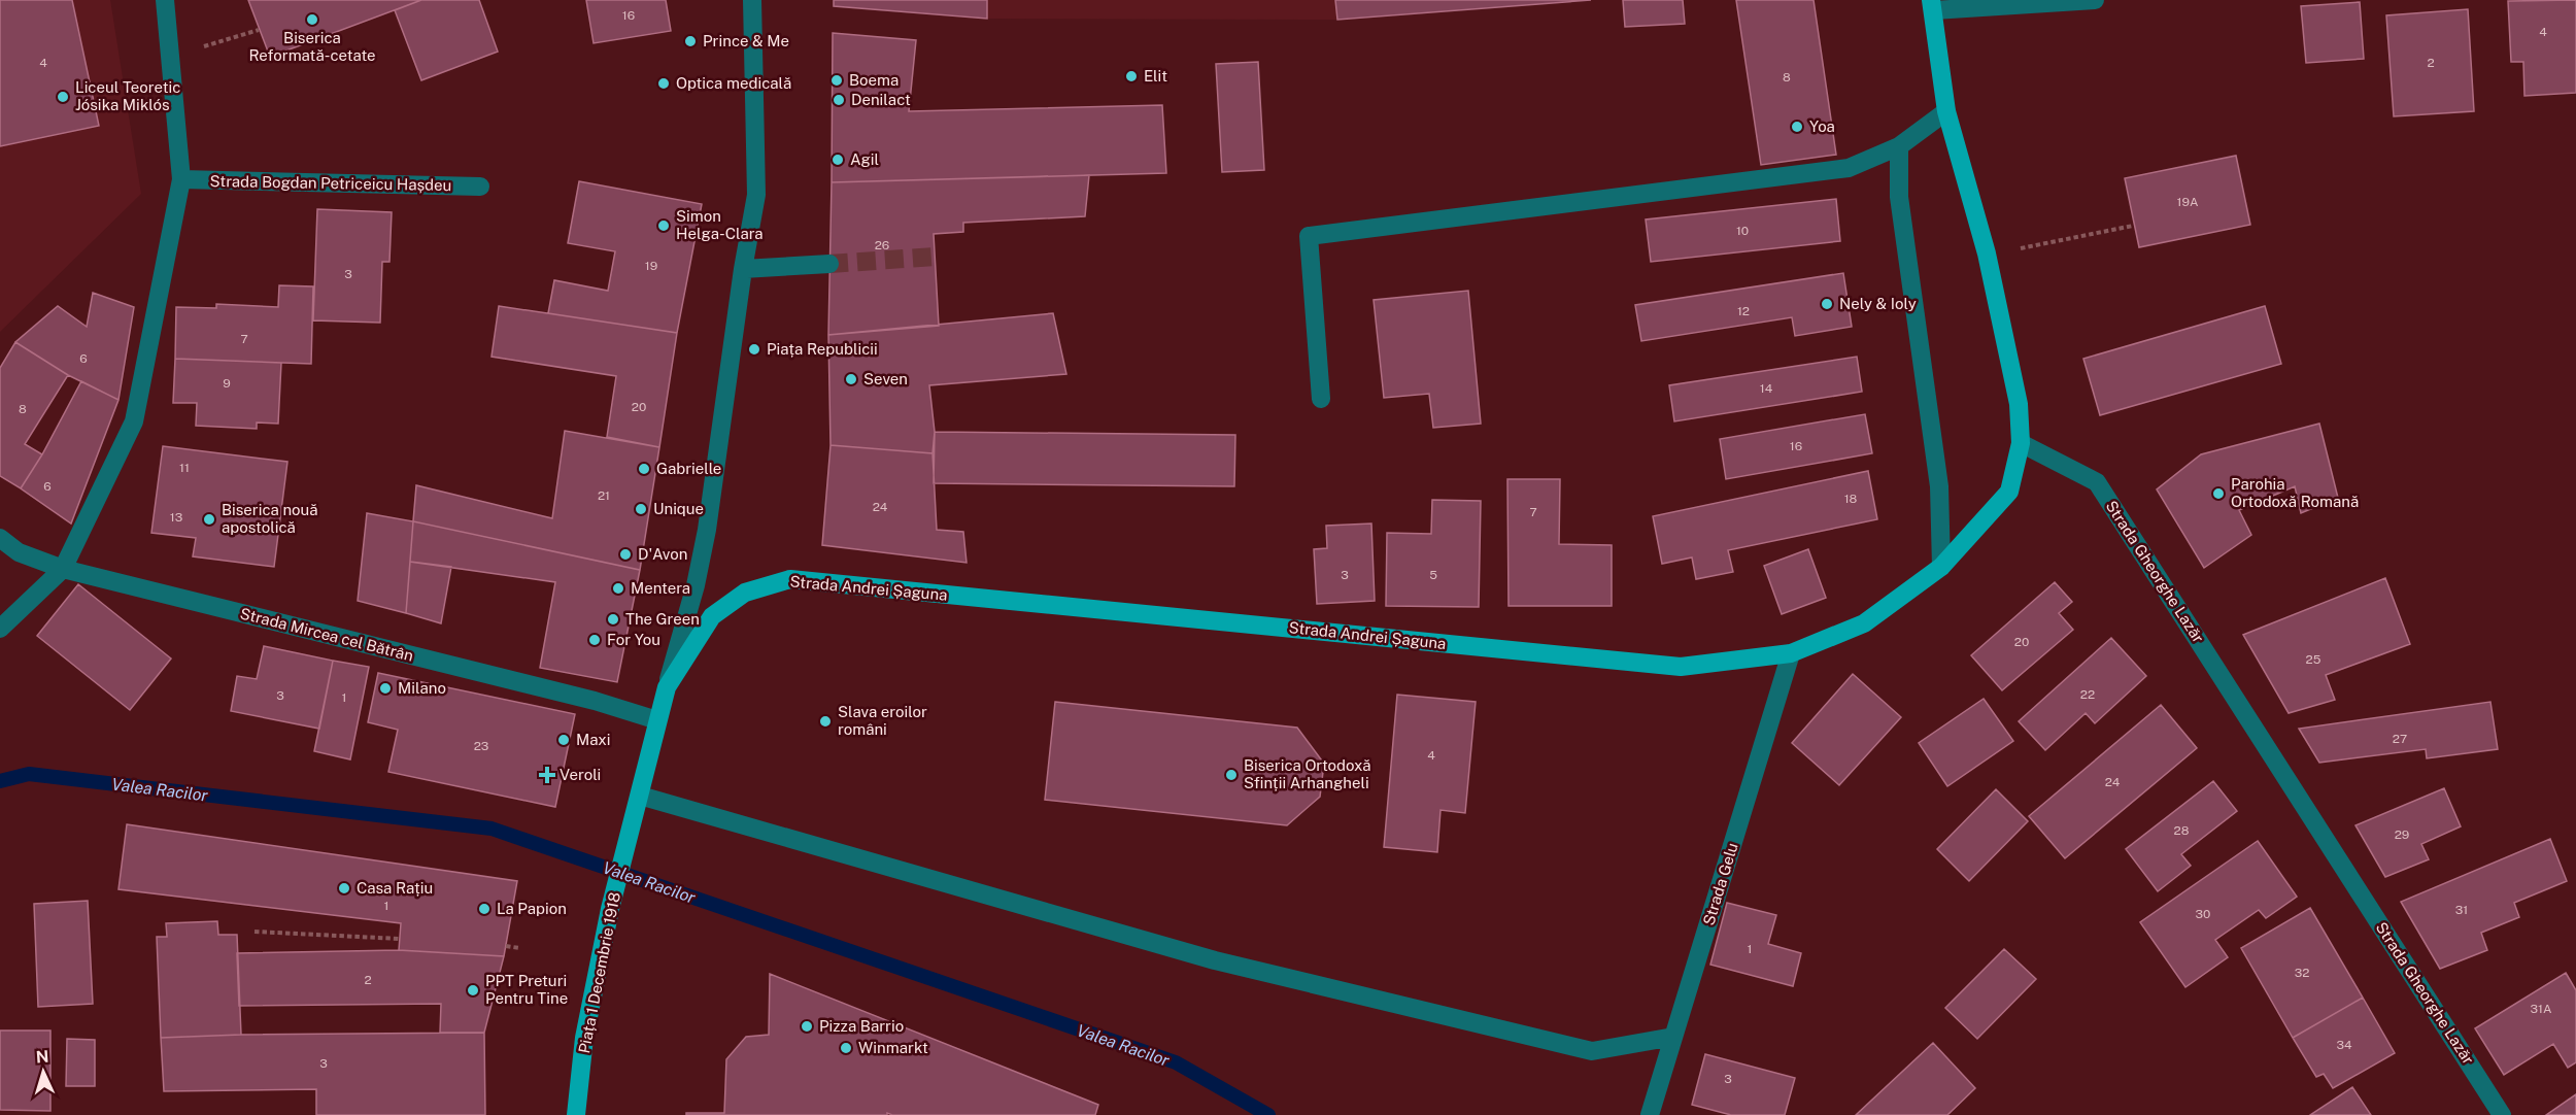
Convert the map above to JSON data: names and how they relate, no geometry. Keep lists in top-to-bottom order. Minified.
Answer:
{"streets":{"main road":["Strada Andrei Șaguna","Piața 1 Decembrie 1918"],"street":["Strada Bogdan Petriceicu Hașdeu","Strada Gheorghe Lazăr","Strada Mircea cel Bătrân","Strada Gelu"]},"crossings":[["Strada Gheorghe Lazăr","Strada Andrei Șaguna"],["Strada Andrei Șaguna","Strada Gelu"],["Strada Andrei Șaguna","Piața 1 Decembrie 1918"],["Strada Mircea cel Bătrân","Piața 1 Decembrie 1918"]],"water":["Valea Racilor"],"places":{"other":["Biserica Reformată-cetate","Prince & Me","Elit","Boema","Optica medicală","Liceul Teoretic Jósika Miklós","Denilact","Yoa","Agil","Simon Helga-Clara","Nely & Ioly","Piața Republicii","Seven","Gabrielle","Parohia Ortodoxă Romană","Unique","Biserica nouă apostolică","D'Avon","Mentera","The Green","For You","Milano","Slava eroilor români","Maxi","Biserica Ortodoxă Sfinții Arhangheli","Casa Rațiu","La Papion","PPT Preturi Pentru Tine","Pizza Barrio","Winmarkt"],"health":["Veroli"]},"house_numbers":["16","4","4","2","8","19A","10","26","19","3","12","7","6","9","14","20","8","16","11","6","21","18","24","7","13","3","5","20","25","22","3","1","27","23","4","24","28","29","1","31","30","1","32","2","31A","34","3","3"],"north":"top"}
